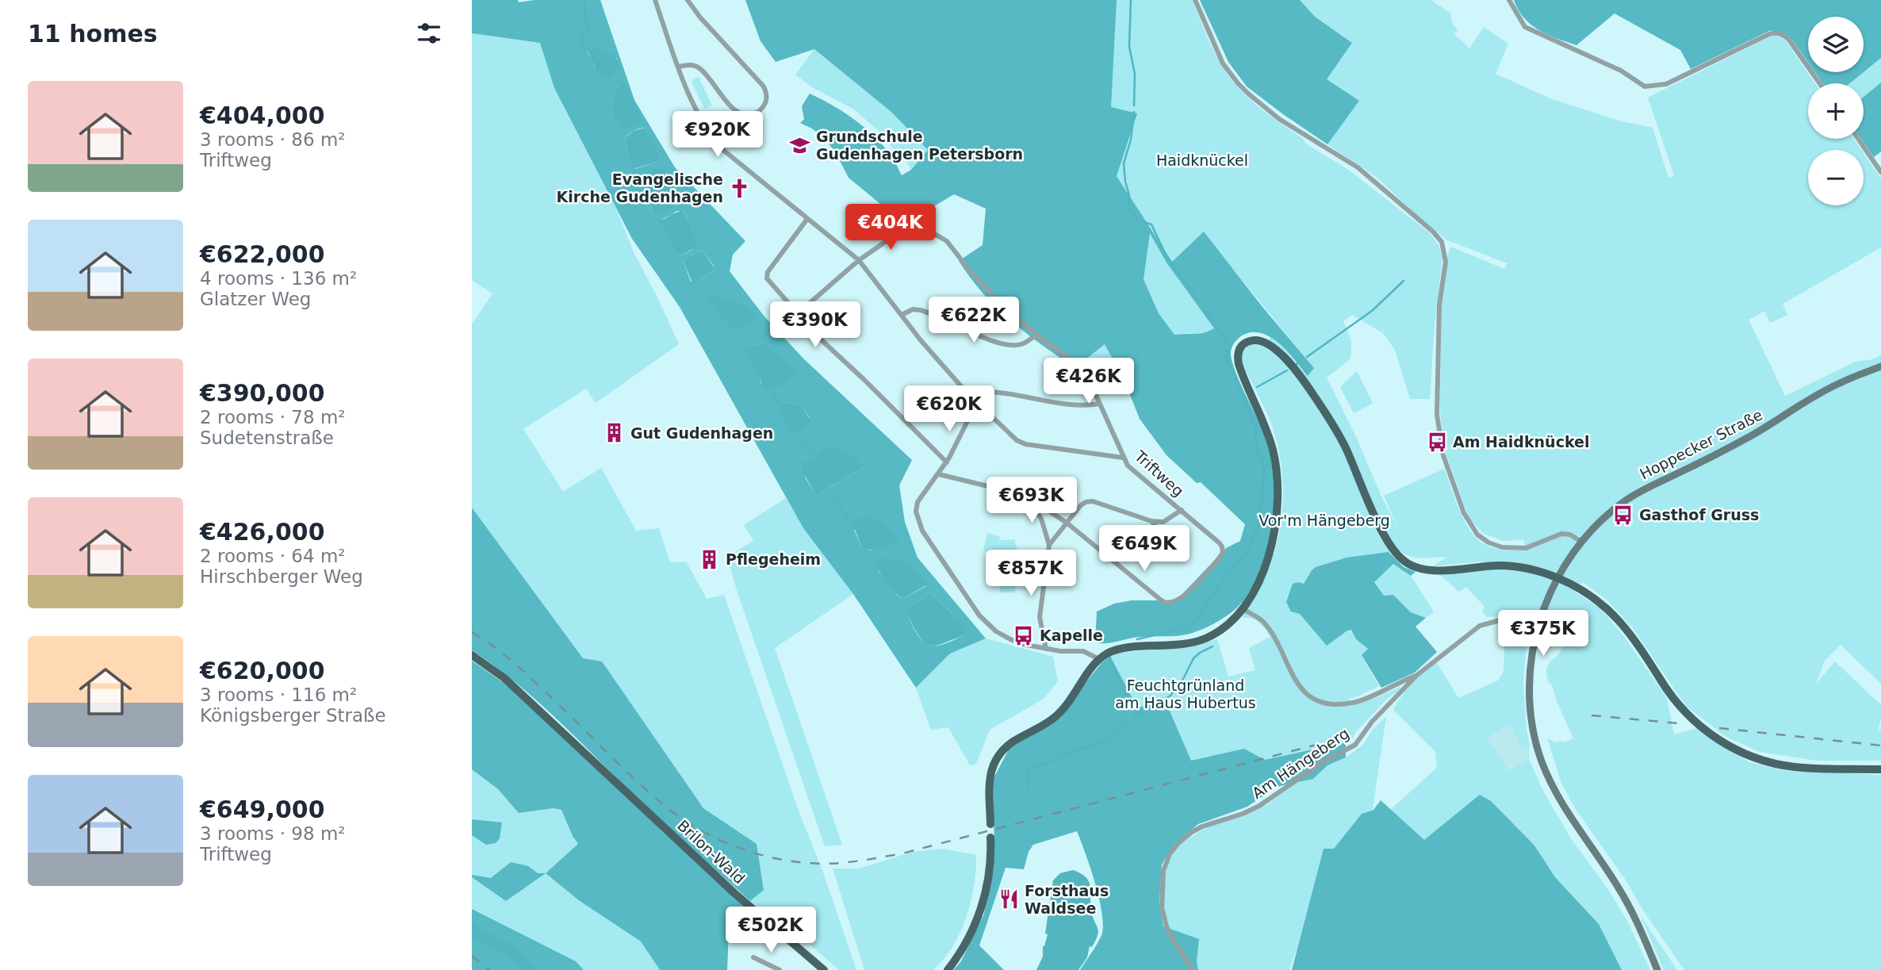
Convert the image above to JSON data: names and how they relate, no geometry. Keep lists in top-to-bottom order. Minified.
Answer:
{"streets":{"main road":["Hoppecker Straße","Brilon-Wald"],"street":["Triftweg","Am Hängeberg"]},"crossings":[["Hoppecker Straße","Am Hängeberg"]],"parks":["Haidknückel","Vor'm Hängeberg","Feuchtgrünland am Haus Hubertus"],"places":{"school or university":["Grundschule Gudenhagen Petersborn"],"church":["Evangelische Kirche Gudenhagen"],"building":["Gut Gudenhagen","Pflegeheim"],"bus stop":["Am Haidknückel","Gasthof Gruss","Kapelle"],"restaurant":["Forsthaus Waldsee"]},"page":{"heading":"11 homes","map_buttons":["+","−"],"list":[{"name":"€404,000","note":"3 rooms · 86 m² · Triftweg"},{"name":"€622,000","note":"4 rooms · 136 m² · Glatzer Weg"},{"name":"€390,000","note":"2 rooms · 78 m² · Sudetenstraße"},{"name":"€426,000","note":"2 rooms · 64 m² · Hirschberger Weg"},{"name":"€620,000","note":"3 rooms · 116 m² · Königsberger Straße"},{"name":"€649,000","note":"3 rooms · 98 m² · Triftweg"}],"price":["€920K","€404K","€622K","€390K","€426K","€620K","€693K","€649K","€857K","€375K","€502K"]}}
